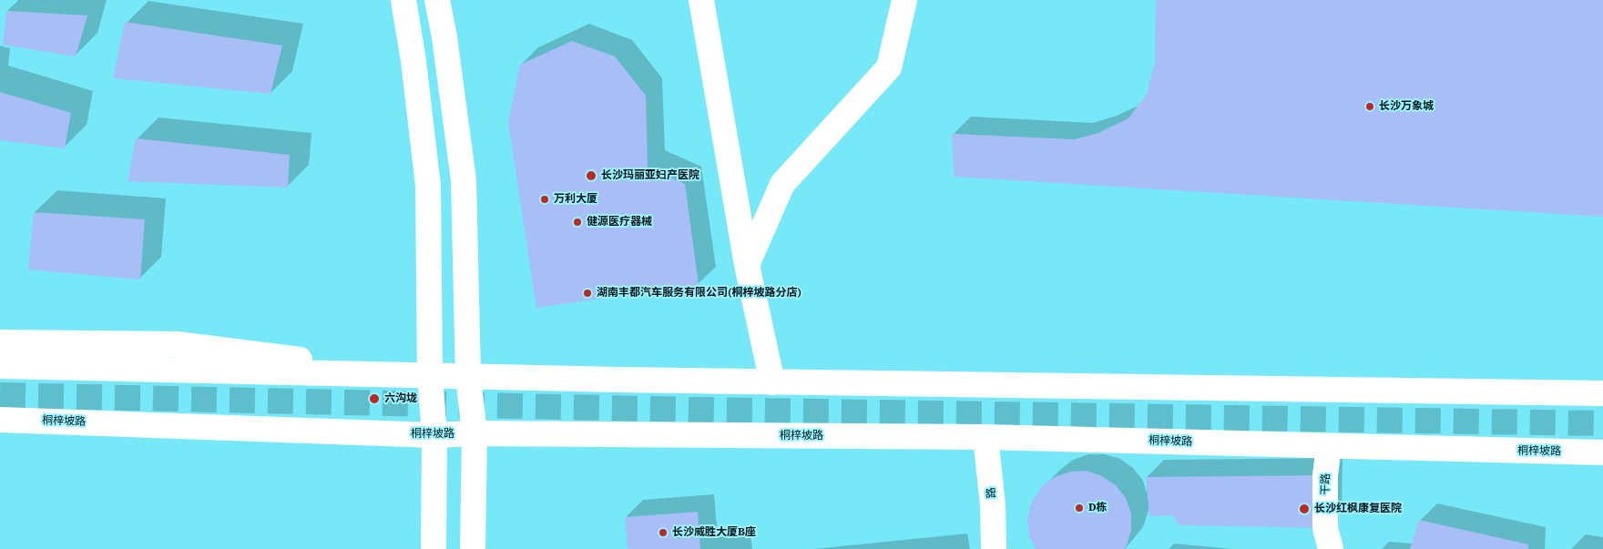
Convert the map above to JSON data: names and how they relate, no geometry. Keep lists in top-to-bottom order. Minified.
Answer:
{"streets":{"main road":["桐梓坡路","干路","路"]},"crossings":[["桐梓坡路","干路"],["桐梓坡路","路"]],"places":["长沙万象城","长沙玛丽亚妇产医院","万利大厦","健源医疗器械","湖南丰都汽车服务有限公司(桐梓坡路分店)","六沟垅","D栋","长沙红枫康复医院","长沙威胜大厦B座"]}
